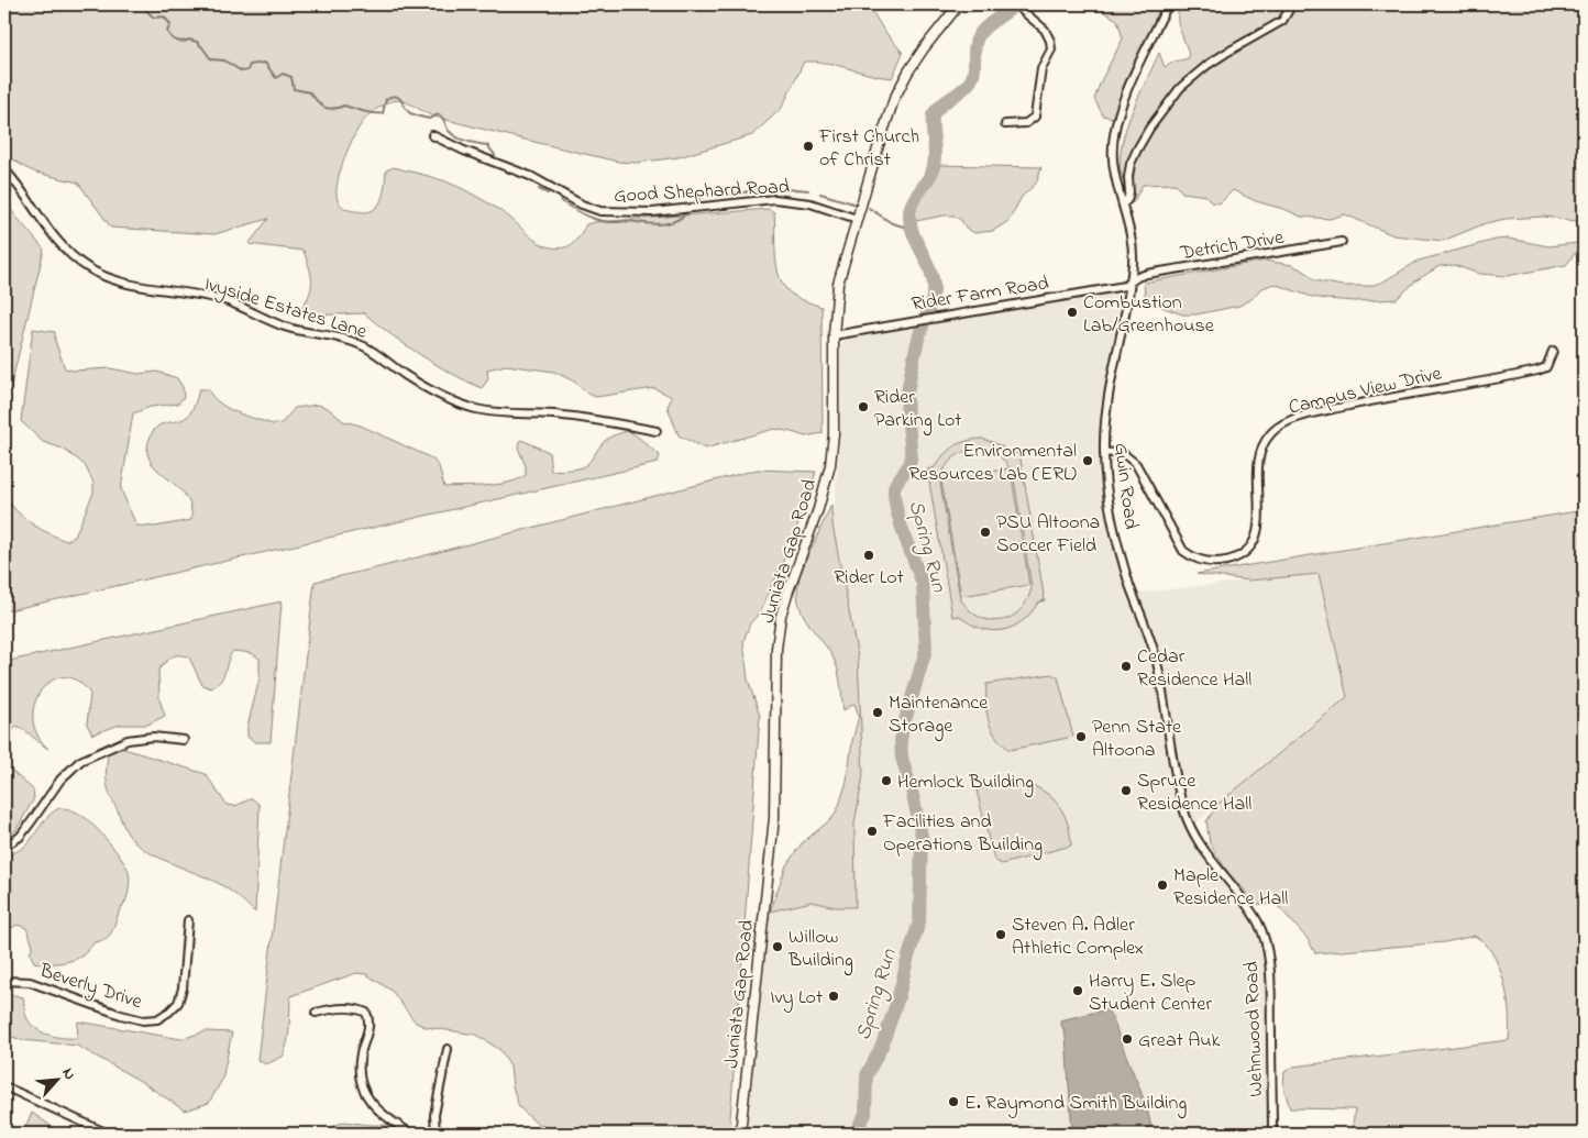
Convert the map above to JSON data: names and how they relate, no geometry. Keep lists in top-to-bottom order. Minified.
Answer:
{"streets":{"main road":["Juniata Gap Road"],"street":["Good Shephard Road","Detrich Drive","Rider Farm Road","Ivyside Estates Lane","Campus View Drive","Gwin Road","Beverly Drive","Wehnwood Road"]},"crossings":[["Good Shephard Road","Juniata Gap Road"],["Detrich Drive","Rider Farm Road"],["Detrich Drive","Gwin Road"],["Rider Farm Road","Gwin Road"],["Rider Farm Road","Juniata Gap Road"],["Campus View Drive","Gwin Road"],["Gwin Road","Wehnwood Road"]],"water":["Spring Run"],"places":["First Church of Christ","Combustion Lab/Greenhouse","Rider Parking Lot","Environmental Resources Lab (ERL)","PSU Altoona Soccer Field","Rider Lot","Cedar Residence Hall","Maintenance Storage","Penn State Altoona","Hemlock Building","Spruce Residence Hall","Facilities and Operations Building","Maple Residence Hall","Steven A. Adler Athletic Complex","Willow Building","Harry E. Slep Student Center","Ivy Lot","Great Auk","E. Raymond Smith Building"],"north":"top right"}
